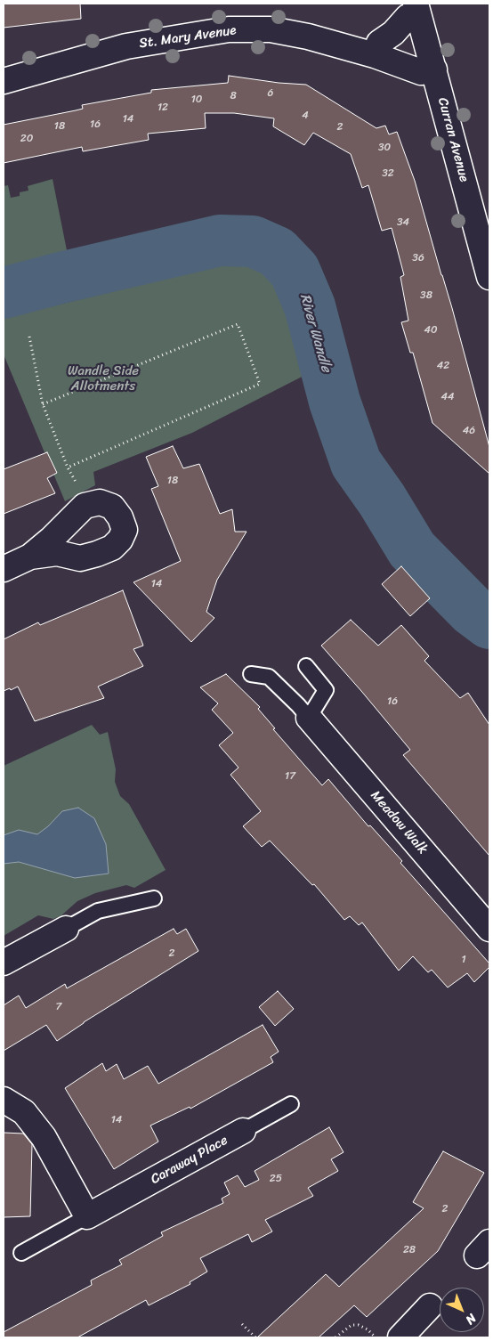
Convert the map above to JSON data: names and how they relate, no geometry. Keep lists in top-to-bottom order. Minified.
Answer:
{"streets":{"street":["St. Mary Avenue","Curran Avenue","Meadow Walk","Caraway Place"]},"crossings":[["St. Mary Avenue","Curran Avenue"]],"water":["River Wandle"],"parks":["Wandle Side Allotments"],"house_numbers":["6","8","10","12","4","14","16","18","2","20","30","32","34","36","38","40","42","44","46","18","14","16","17","2","1","7","14","25","2","28"],"north":"bottom right"}
